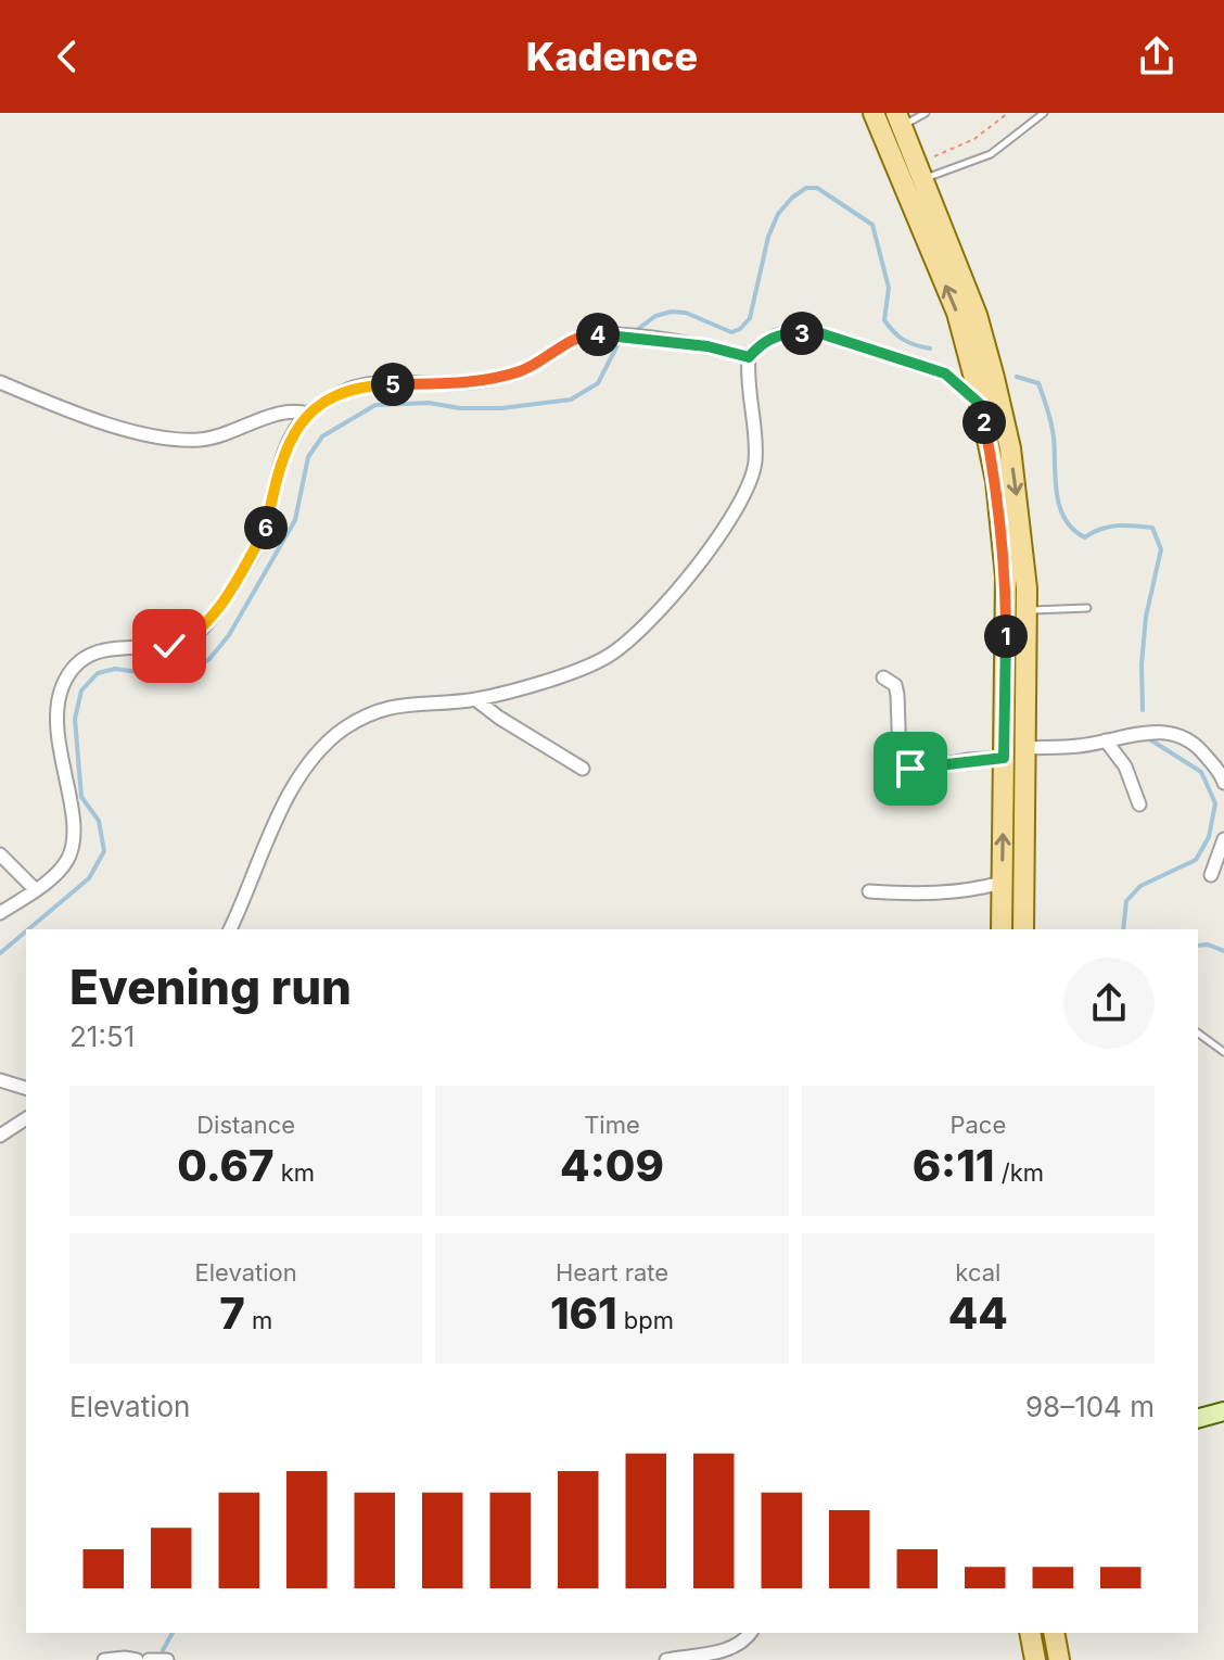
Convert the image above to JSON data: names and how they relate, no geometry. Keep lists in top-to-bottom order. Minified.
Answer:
{"page":{"header":"Kadence","pins":["3","4","5","2","6","1"],"heading":["Evening run","21:51"],"stats":[["Distance","0.67 km"],["Time","4:09"],["Pace","6:11 /km"],["Elevation","7 m"],["Heart rate","161 bpm"],["kcal","44"]],"chart":["Elevation","98–104 m"]}}
